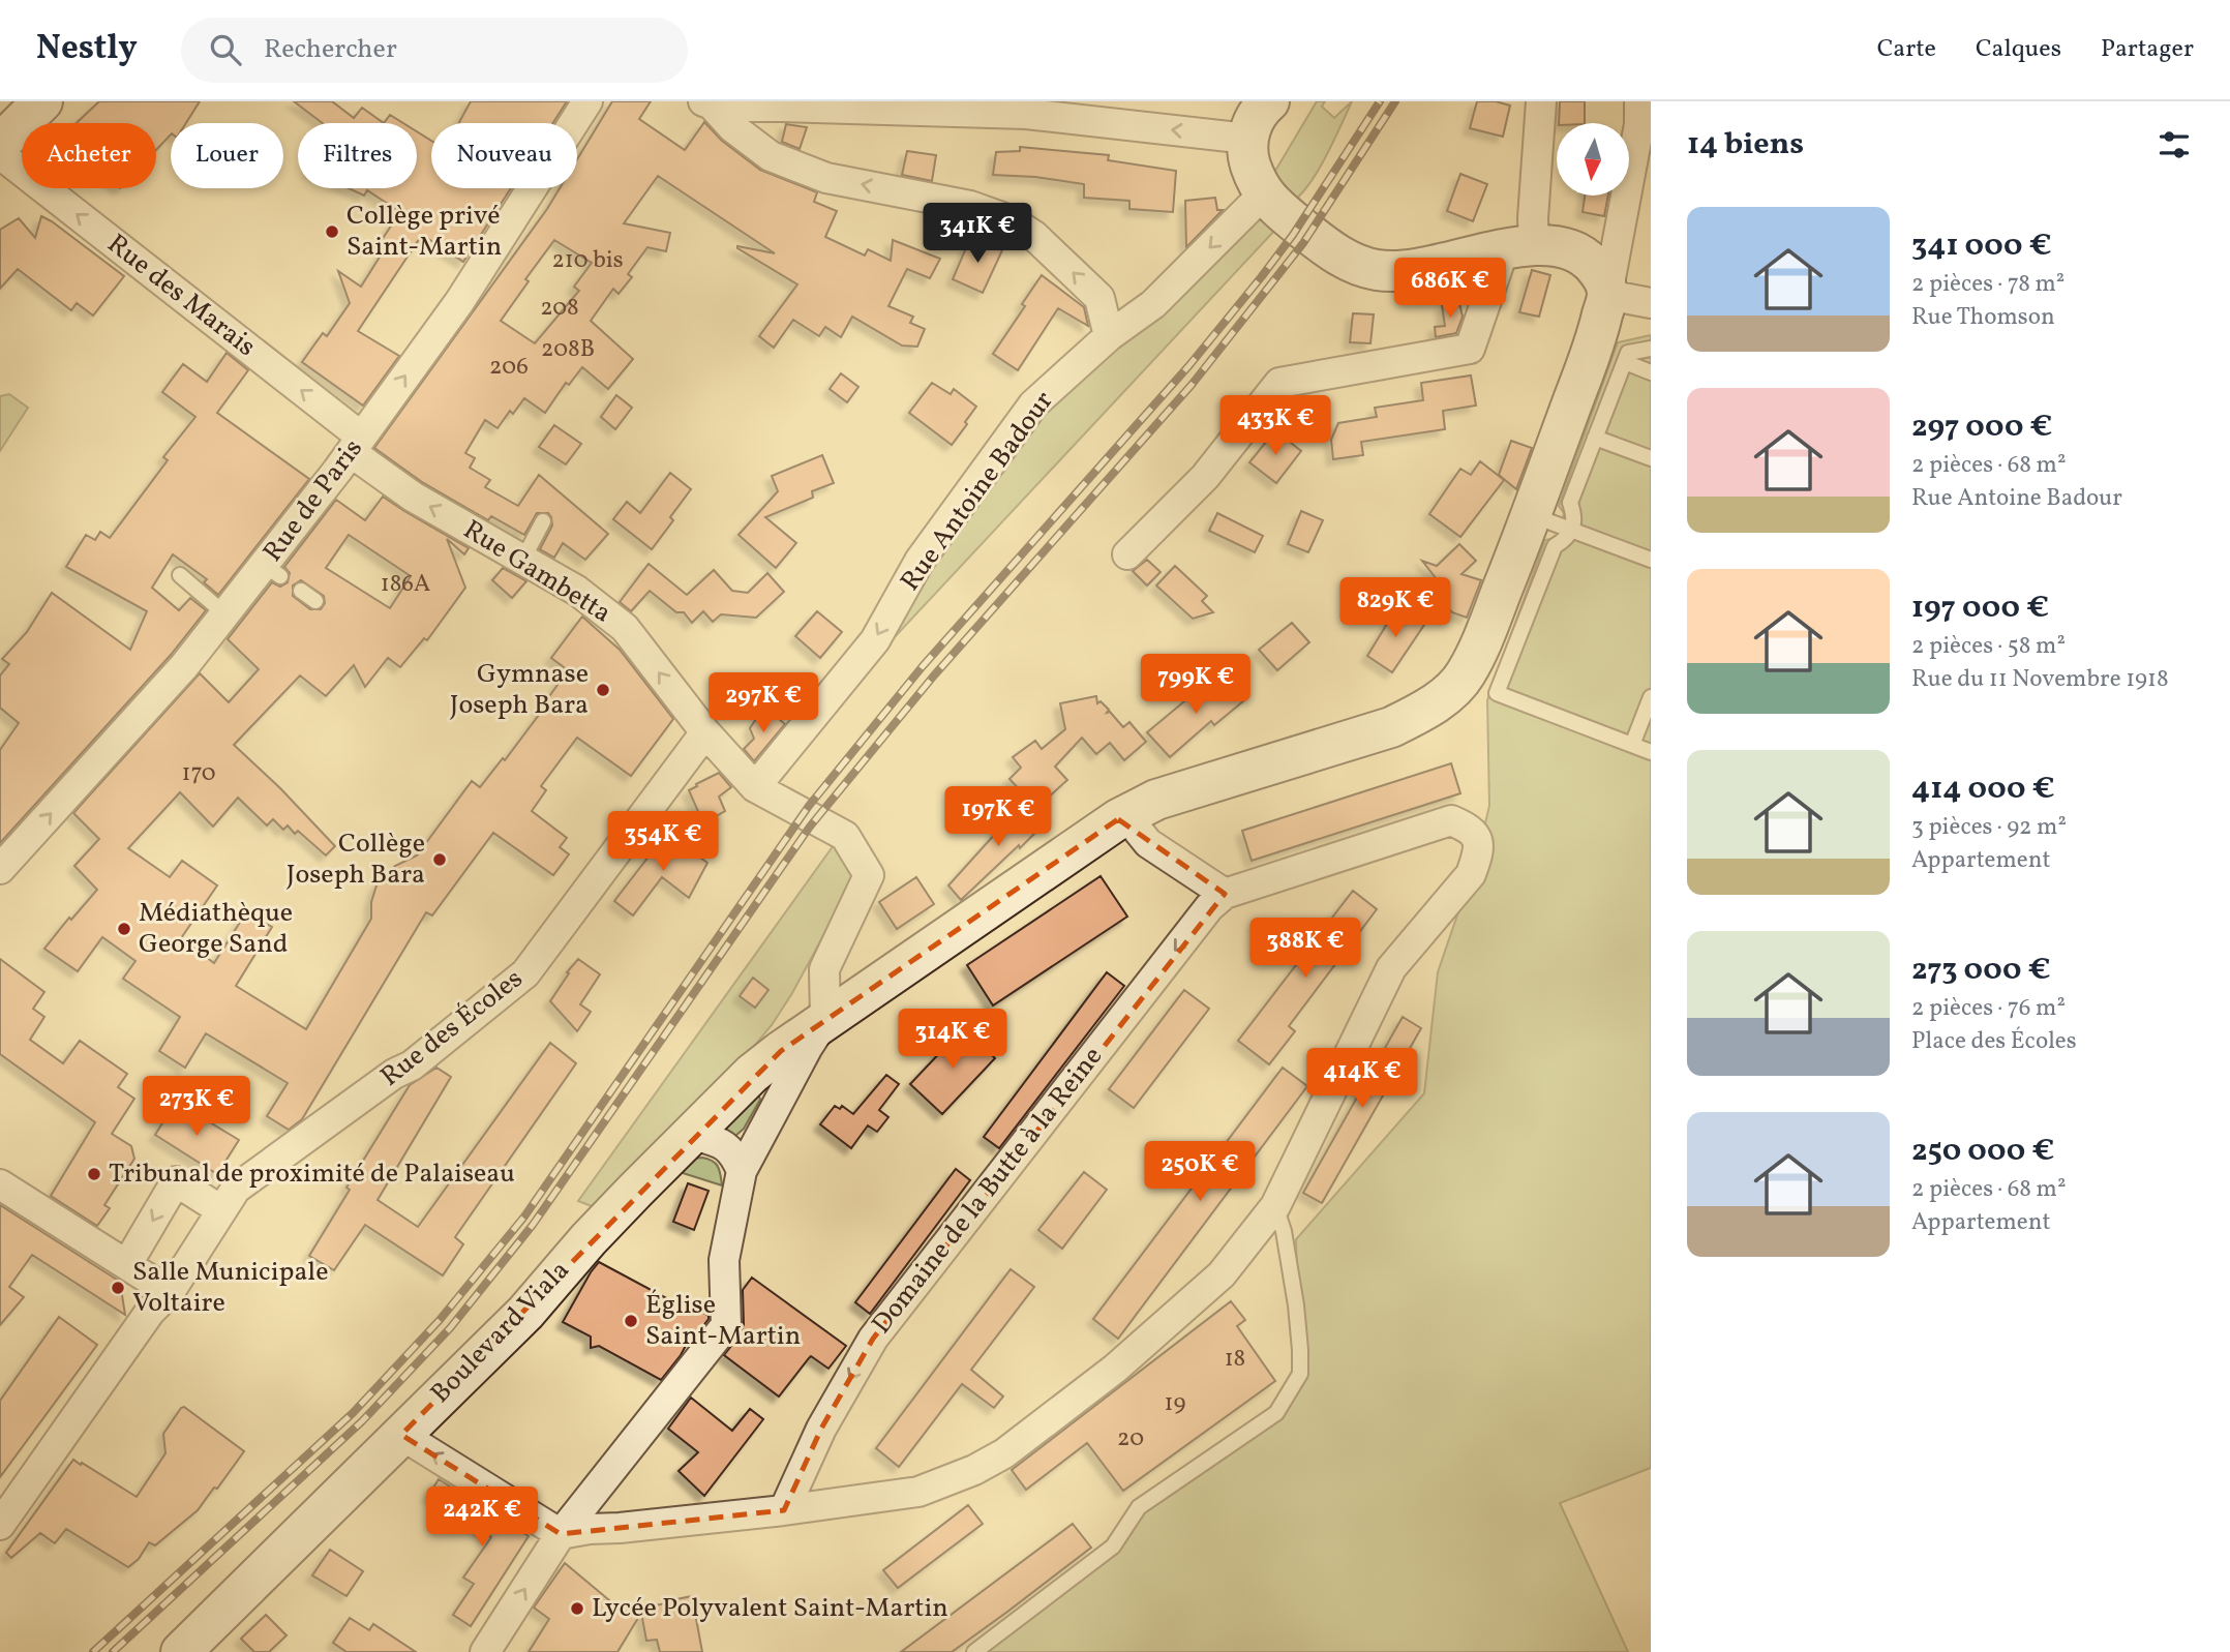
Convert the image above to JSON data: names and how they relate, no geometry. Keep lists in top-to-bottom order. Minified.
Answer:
{"streets":{"street":["Rue des Marais","Rue Antoine Badour","Rue de Paris","Rue Gambetta","Rue des Écoles","Domaine de la Butte à la Reine","Boulevard Viala"]},"crossings":[["Rue des Marais","Rue de Paris"],["Rue des Marais","Rue Gambetta"],["Rue Antoine Badour","Rue Gambetta"],["Rue de Paris","Rue Gambetta"],["Rue Gambetta","Rue des Écoles"],["Rue Gambetta","Boulevard Viala"]],"one_way":["Rue des Marais","Rue de Paris","Rue Gambetta"],"places":["Collège privé Saint-Martin","Gymnase Joseph Bara","Collège Joseph Bara","Médiathèque George Sand","Tribunal de proximité de Palaiseau","Salle Municipale Voltaire","Église Saint-Martin","Lycée Polyvalent Saint-Martin"],"house_numbers":["210 bis","208","208B","206","186A","170","18","19","20"],"north":"bottom","page":{"header":"Nestly","search":"Rechercher","nav":["Carte","Calques","Partager"],"heading":"14 biens","chip":["Acheter","Louer","Filtres","Nouveau"],"list":[{"name":"341 000 €","note":"2 pièces · 78 m² · Rue Thomson"},{"name":"297 000 €","note":"2 pièces · 68 m² · Rue Antoine Badour"},{"name":"197 000 €","note":"2 pièces · 58 m² · Rue du 11 Novembre 1918"},{"name":"414 000 €","note":"3 pièces · 92 m² · Appartement"},{"name":"273 000 €","note":"2 pièces · 76 m² · Place des Écoles"},{"name":"250 000 €","note":"2 pièces · 68 m² · Appartement"}],"price":["341K €","686K €","433K €","829K €","799K €","297K €","197K €","354K €","388K €","314K €","414K €","273K €","250K €","242K €"]}}
